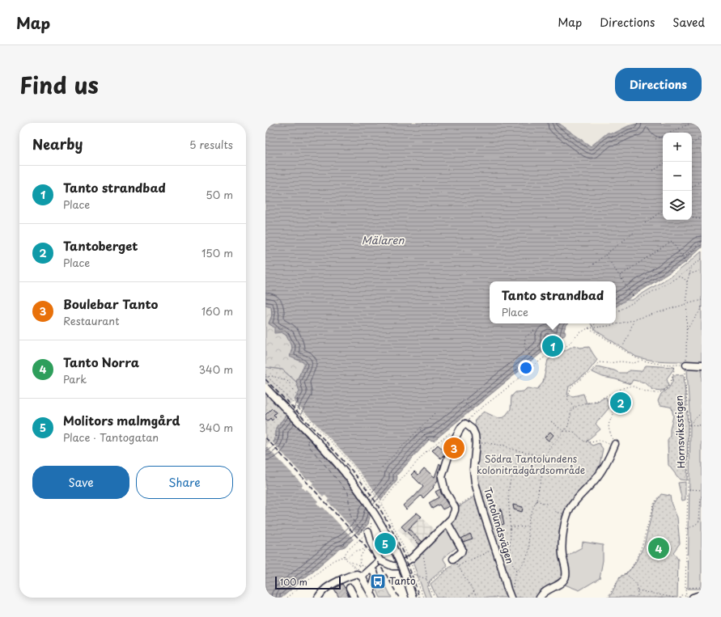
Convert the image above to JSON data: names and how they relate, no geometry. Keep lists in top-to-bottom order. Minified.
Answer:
{"streets":{"street":["Tantolundsvägen"],"path":["Hornsviksstigen"]},"water":["Mälaren"],"parks":["Södra Tantolundens koloniträdgårdsområde"],"places":{"bus stop":["Tanto"]},"scale_bar":"100 m","page":{"header":"Map","nav":["Map","Directions","Saved"],"title":"Find us","buttons":["Directions",["Save","Share"]],"heading":["Nearby","5 results"],"map_buttons":["+","−"],"list":[{"mark":"1","name":"Tanto strandbad","note":"Place","value":"50 m"},{"mark":"2","name":"Tantoberget","note":"Place","value":"150 m"},{"mark":"3","name":"Boulebar Tanto","note":"Restaurant","value":"160 m"},{"mark":"4","name":"Tanto Norra","note":"Park","value":"340 m"},{"mark":"5","name":"Molitors malmgård","note":"Place · Tantogatan","value":"340 m"}],"popup":["Tanto strandbad","Place"],"pins":["1","2","3","5","4"],"scale":"100 m"}}
